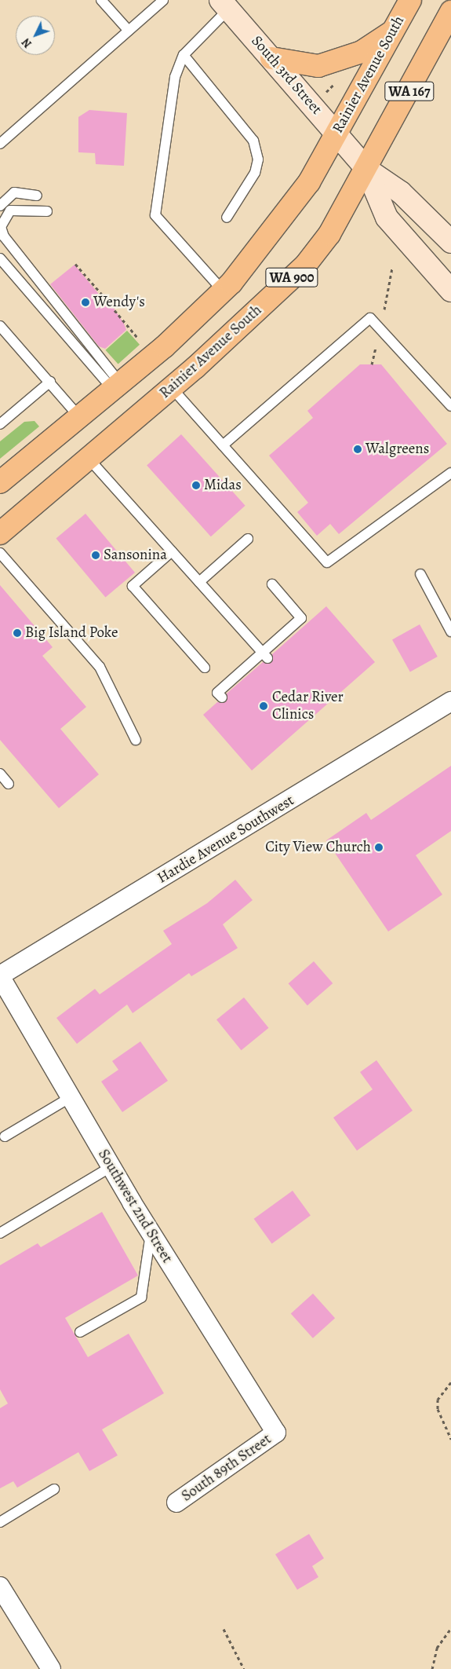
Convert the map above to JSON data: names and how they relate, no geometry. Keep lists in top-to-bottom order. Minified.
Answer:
{"streets":{"main road":["Rainier Avenue South","South 3rd Street","WA 167","WA 900"],"street":["Hardie Avenue Southwest","Southwest 2nd Street","South 89th Street"]},"crossings":[["Rainier Avenue South","South 3rd Street"],["Hardie Avenue Southwest","Southwest 2nd Street"],["Southwest 2nd Street","South 89th Street"]],"places":["Wendy's","Walgreens","Midas","Sansonina","Big Island Poke","Cedar River Clinics","City View Church"],"north":"bottom left"}
